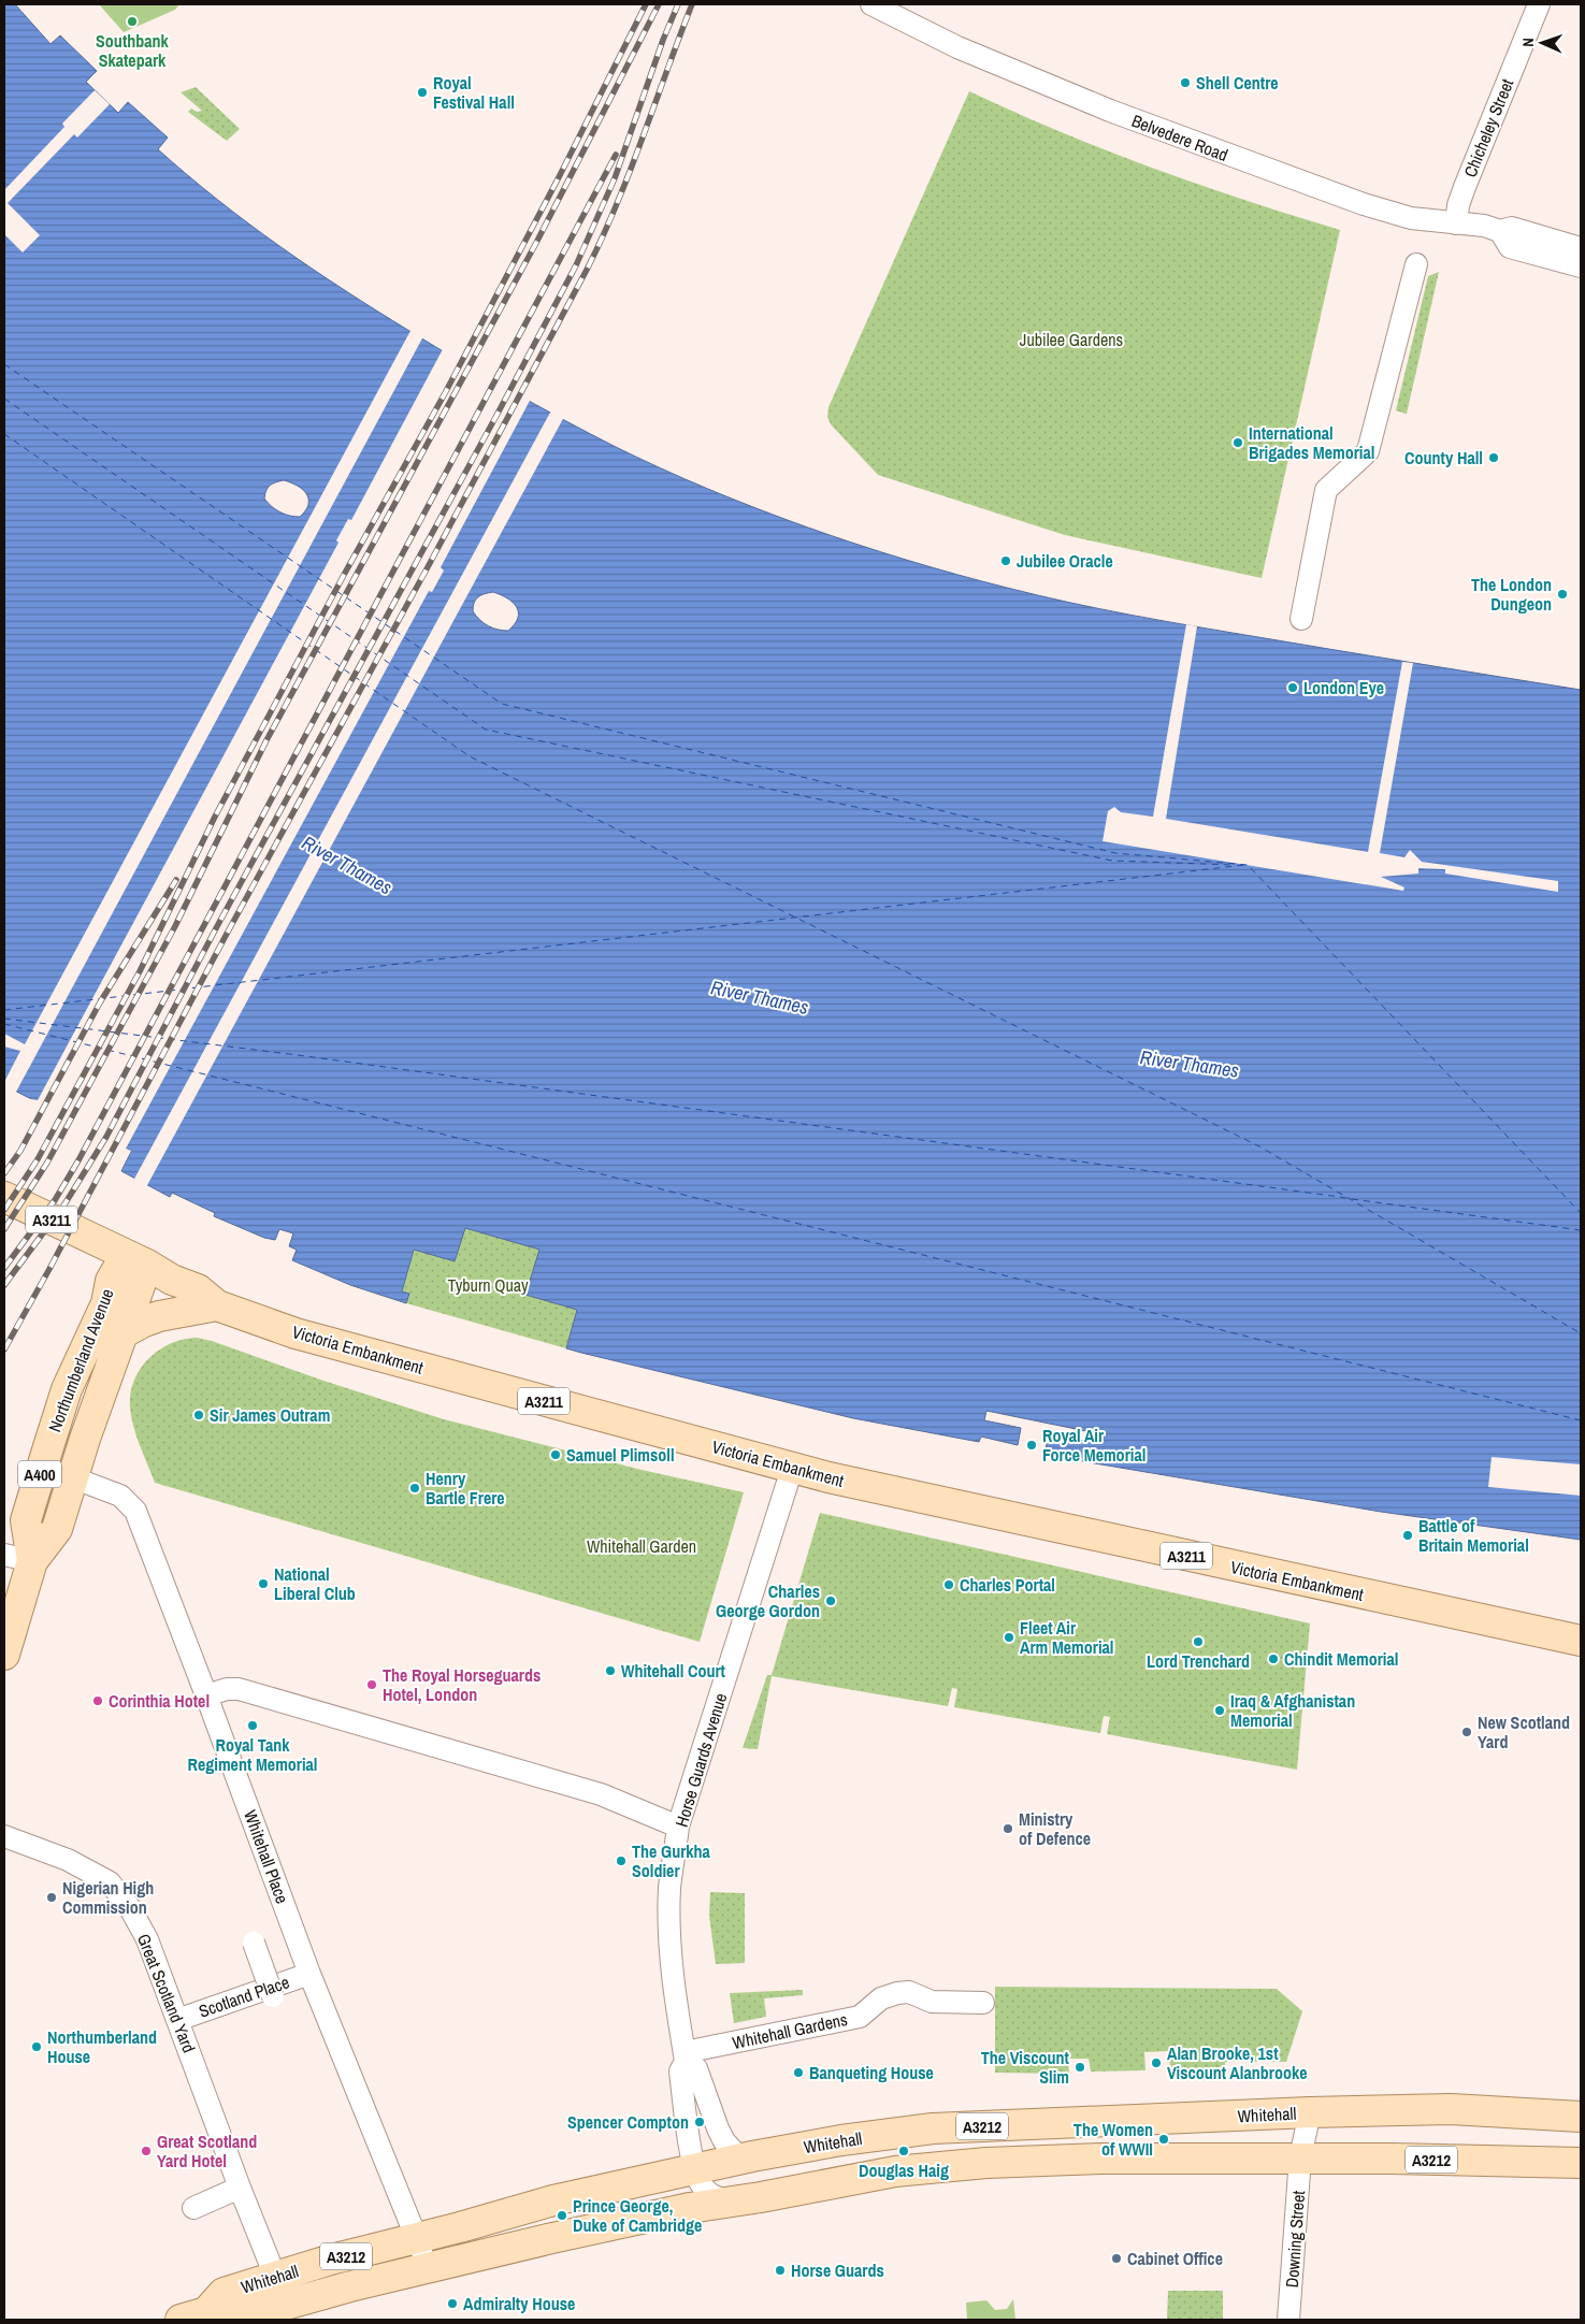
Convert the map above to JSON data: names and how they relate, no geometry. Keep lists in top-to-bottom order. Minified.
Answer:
{"streets":{"main road":["A3211","Victoria Embankment","Northumberland Avenue","A400","Whitehall","A3212"],"street":["Chicheley Street","Belvedere Road","Horse Guards Avenue","Whitehall Place","Great Scotland Yard","Scotland Place","Whitehall Gardens","Downing Street"]},"crossings":[["Chicheley Street","Belvedere Road"],["Victoria Embankment","Northumberland Avenue"],["Victoria Embankment","Horse Guards Avenue"],["Northumberland Avenue","Whitehall Place"],["Horse Guards Avenue","Whitehall Gardens"],["Horse Guards Avenue","Whitehall"],["Whitehall Place","Scotland Place"],["Whitehall Place","Whitehall"],["Great Scotland Yard","Scotland Place"],["Great Scotland Yard","Whitehall"],["Whitehall","Downing Street"]],"water":["River Thames"],"parks":["Jubilee Gardens","Tyburn Quay","Whitehall Garden"],"places":["Southbank Skatepark","Shell Centre","Royal Festival Hall","International Brigades Memorial","County Hall","Jubilee Oracle","The London Dungeon","London Eye","Sir James Outram","Royal Air Force Memorial","Samuel Plimsoll","Henry Bartle Frere","Battle of Britain Memorial","National Liberal Club","Charles Portal","Charles George Gordon","Fleet Air Arm Memorial","Lord Trenchard","Chindit Memorial","Whitehall Court","The Royal Horseguards Hotel, London","Corinthia Hotel","Iraq & Afghanistan Memorial","Royal Tank Regiment Memorial","New Scotland Yard","Ministry of Defence","The Gurkha Soldier","Nigerian High Commission","Northumberland House","Alan Brooke, 1st Viscount Alanbrooke","The Viscount Slim","Banqueting House","Spencer Compton","The Women of WWII","Great Scotland Yard Hotel","Douglas Haig","Prince George, Duke of Cambridge","Cabinet Office","Horse Guards","Admiralty House"],"north":"left"}
